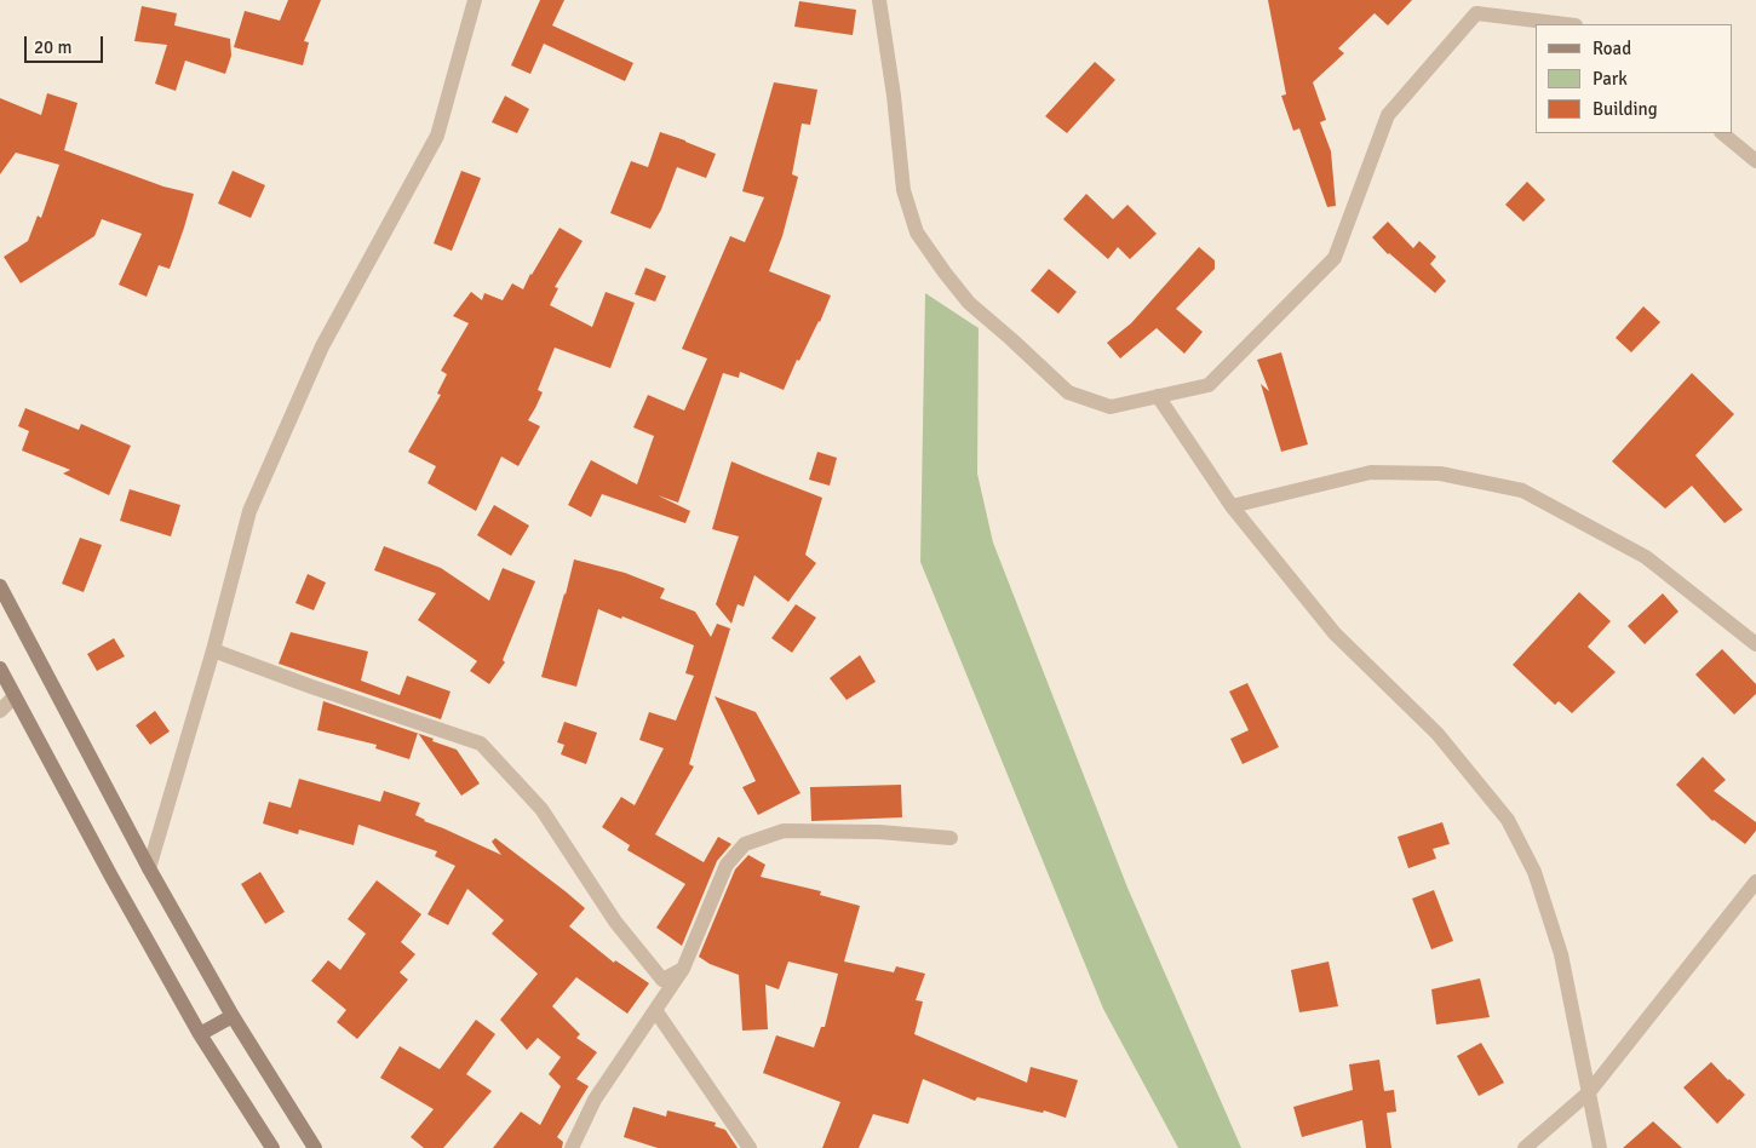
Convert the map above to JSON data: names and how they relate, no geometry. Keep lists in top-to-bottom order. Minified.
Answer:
{"legend":["Road","Park","Building"],"scale_bar":"20 m"}
